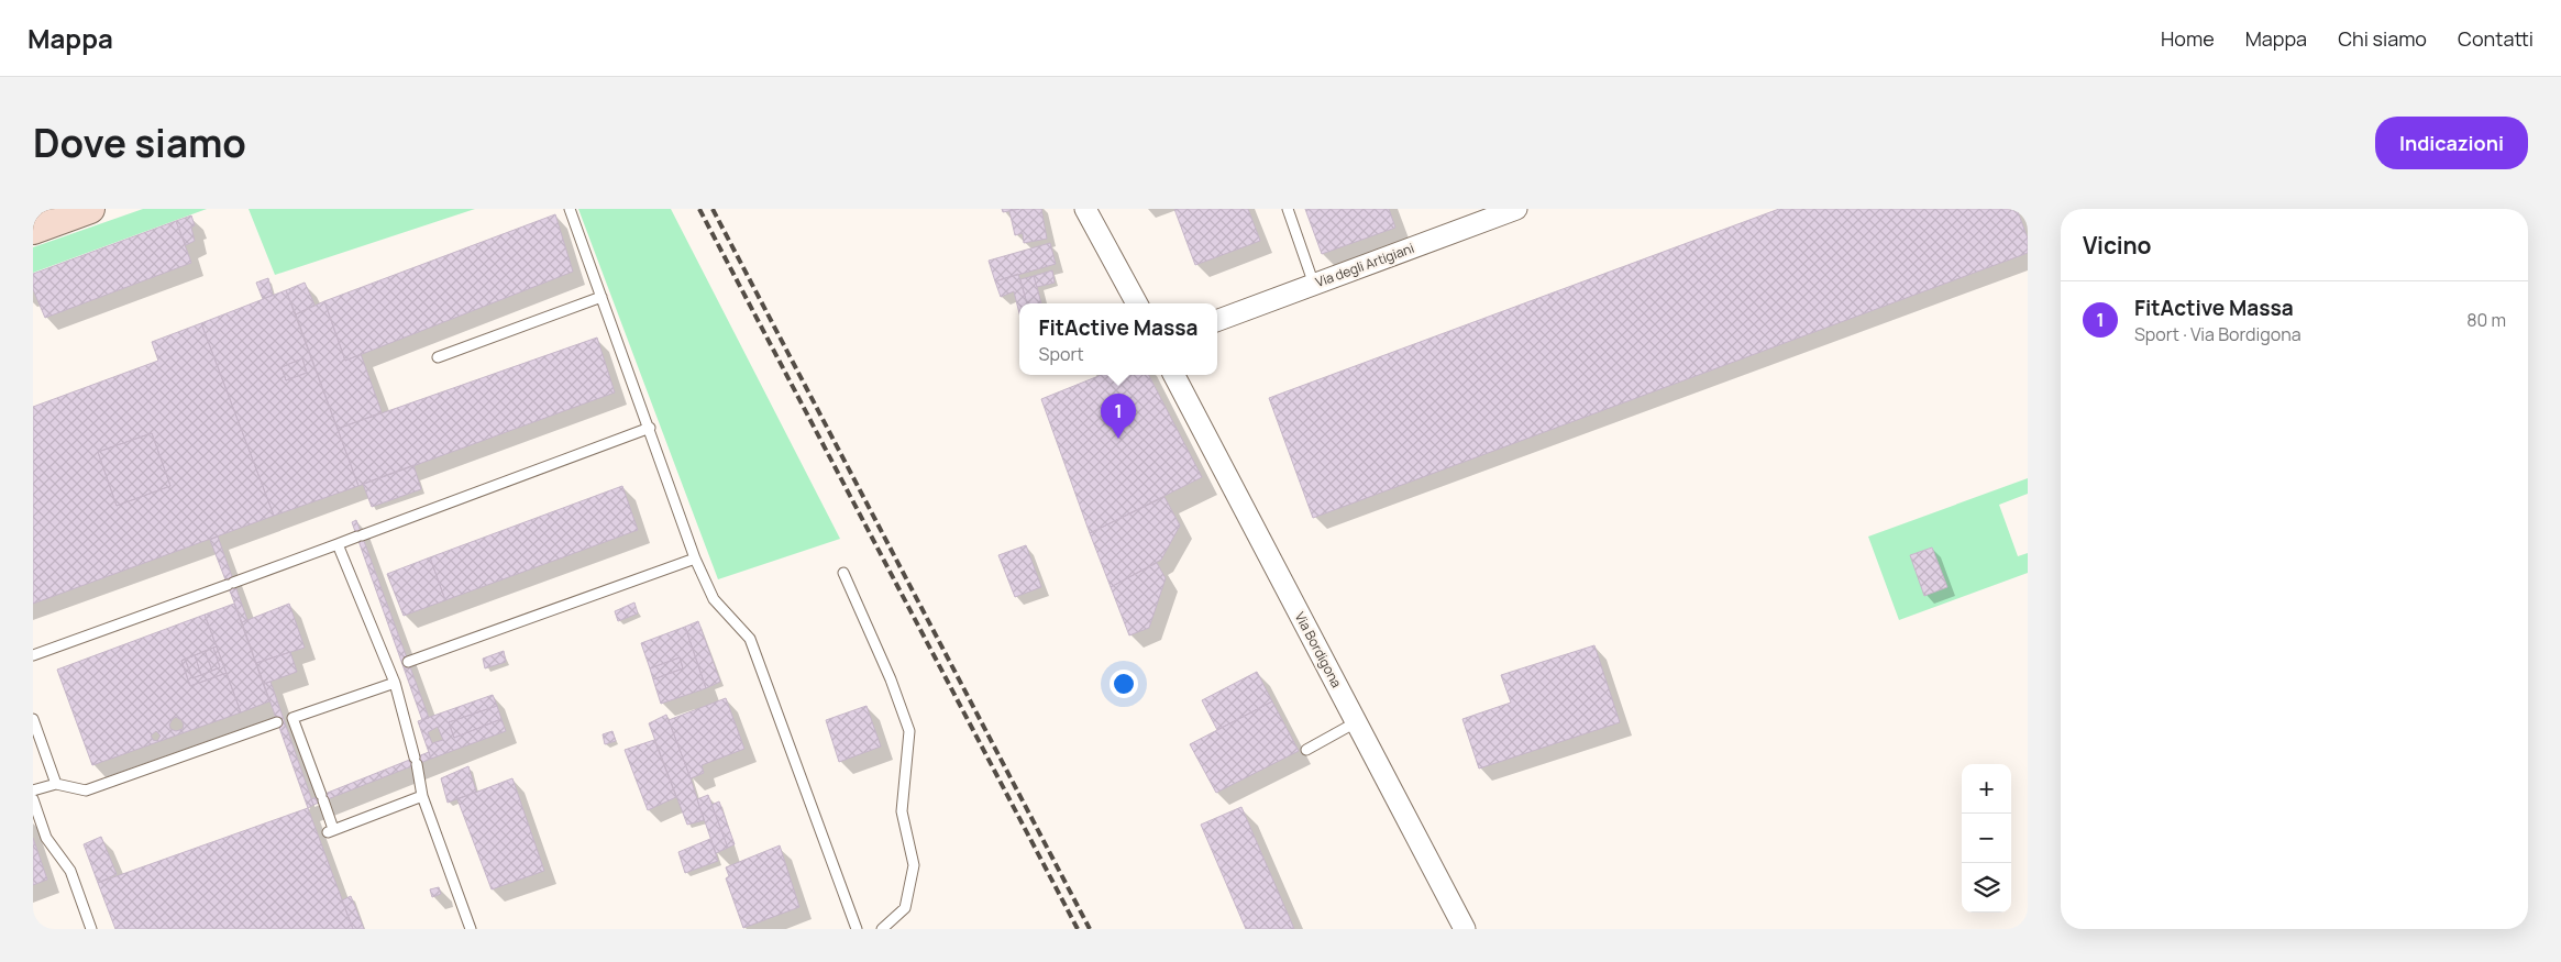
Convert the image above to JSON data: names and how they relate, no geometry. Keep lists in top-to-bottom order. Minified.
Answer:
{"streets":{"street":["Via degli Artigiani","Via Bordigona"]},"page":{"header":"Mappa","nav":["Home","Mappa","Chi siamo","Contatti"],"title":"Dove siamo","buttons":"Indicazioni","heading":"Vicino","list":[{"mark":"1","name":"FitActive Massa","note":"Sport · Via Bordigona","value":"80 m"}],"popup":["FitActive Massa","Sport"],"pins":"1","map_buttons":["+","−"]}}
